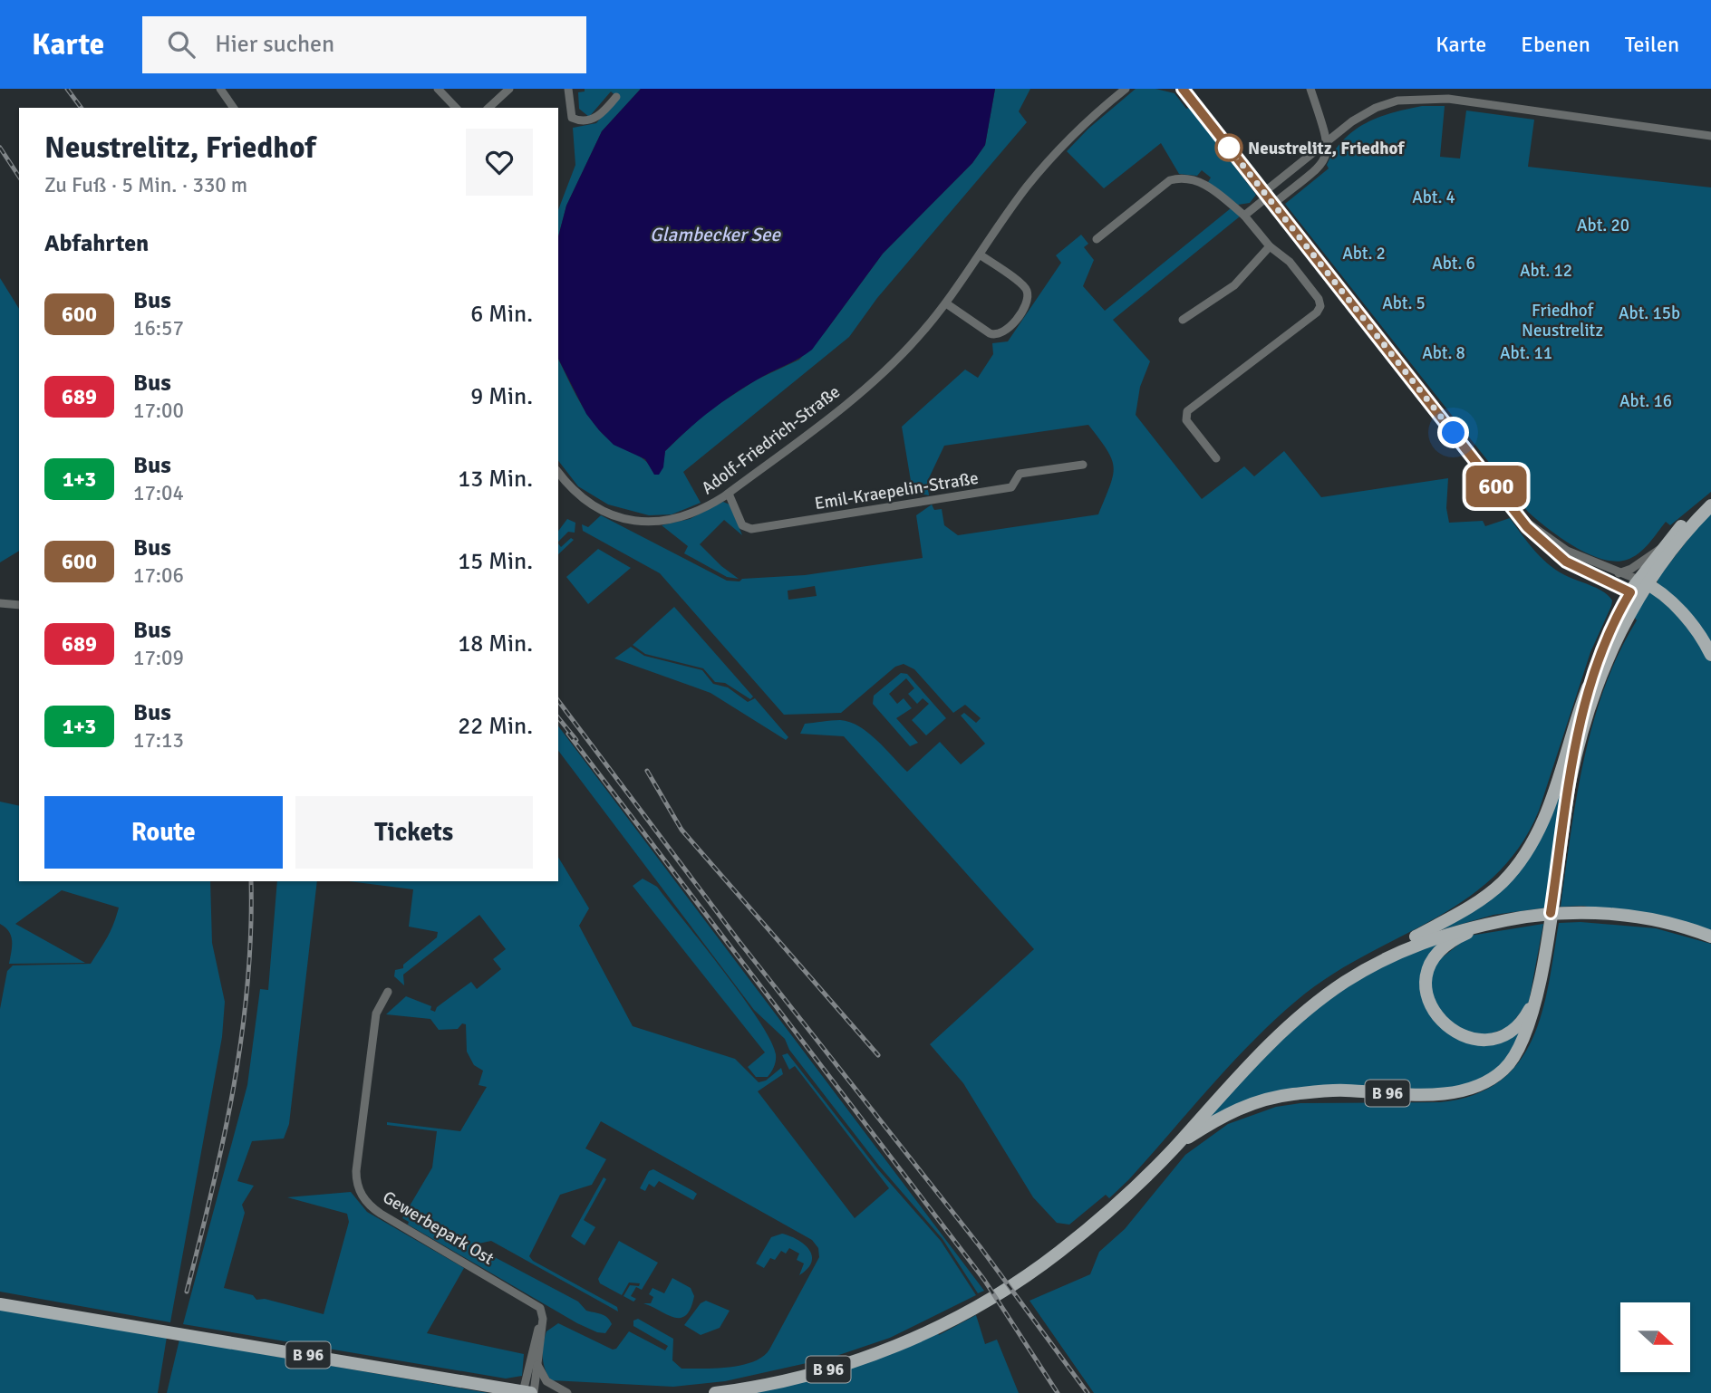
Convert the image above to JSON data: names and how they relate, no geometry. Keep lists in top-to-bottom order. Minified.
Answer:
{"streets":{"main road":["B 96"],"street":["Adolf-Friedrich-Straße","Emil-Kraepelin-Straße","Gewerbepark Ost"]},"crossings":[["Adolf-Friedrich-Straße","Emil-Kraepelin-Straße"]],"water":["Glambecker See"],"parks":["Abt. 4","Abt. 20","Abt. 2","Abt. 6","Abt. 12","Abt. 5","Friedhof Neustrelitz","Abt. 15b","Abt. 8","Abt. 11","Abt. 16"],"places":["Neustrelitz, Friedhof"],"lines":["bus line 600"],"north":"right","page":{"header":"Karte","search":"Hier suchen","nav":["Karte","Ebenen","Teilen"],"on_map":"600","heading":[["Neustrelitz, Friedhof","Zu Fuß · 5 Min. · 330 m"],"Abfahrten"],"list":[{"mark":"600","name":"Bus","note":"16:57","value":"6 Min."},{"mark":"689","name":"Bus","note":"17:00","value":"9 Min."},{"mark":"1+3","name":"Bus","note":"17:04","value":"13 Min."},{"mark":"600","name":"Bus","note":"17:06","value":"15 Min."},{"mark":"689","name":"Bus","note":"17:09","value":"18 Min."},{"mark":"1+3","name":"Bus","note":"17:13","value":"22 Min."}],"buttons":["Route","Tickets"]}}
